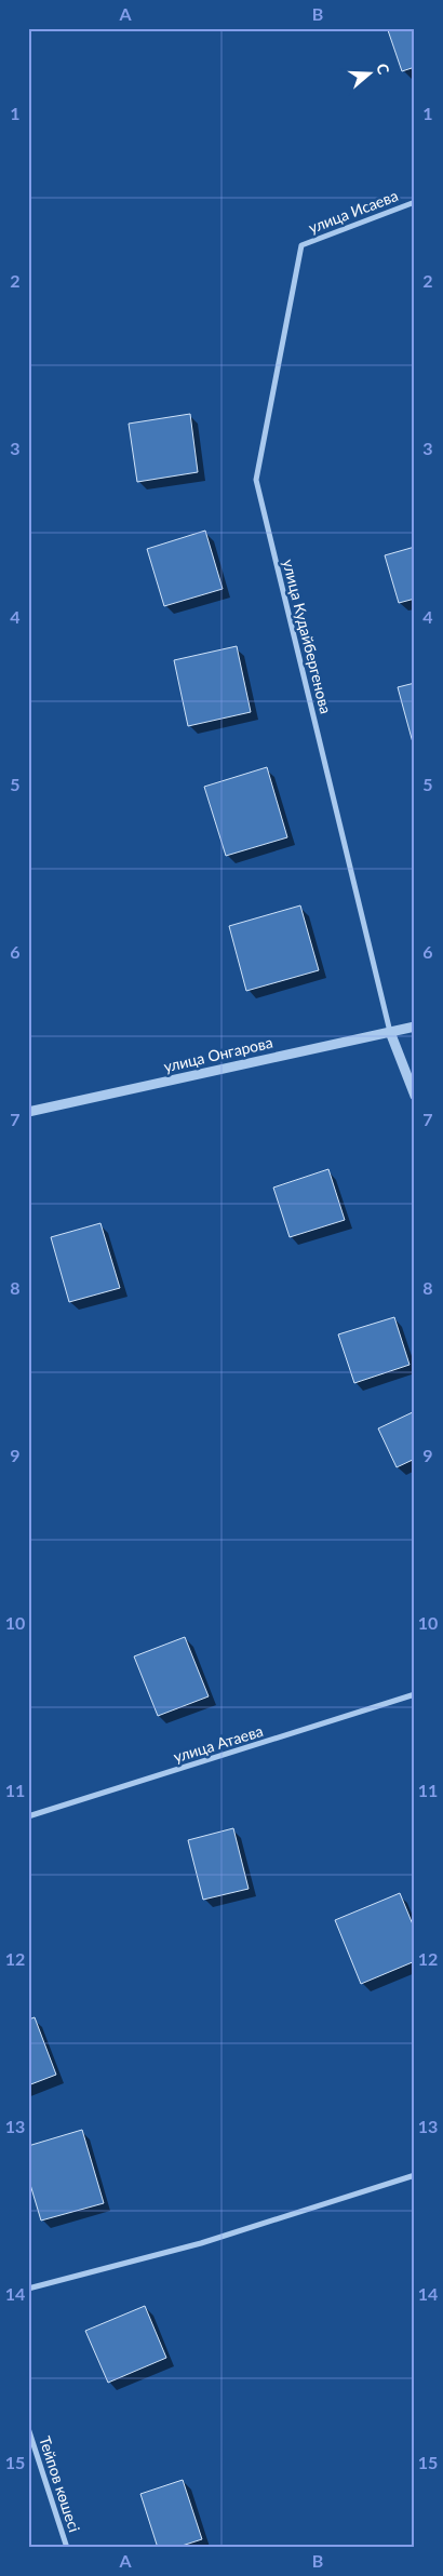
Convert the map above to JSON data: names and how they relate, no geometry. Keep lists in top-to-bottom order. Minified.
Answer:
{"streets":{"street":["улица Исаева","улица Кудайбергенова","улица Онгарова","улица Атаева","Тейпов көшесі"]},"crossings":[["улица Исаева","улица Кудайбергенова"],["улица Кудайбергенова","улица Онгарова"]],"north":"right","grid":{"columns":["A","B"],"rows":["1","2","3","4","5","6","7","8","9","10","11","12","13","14","15"]}}
